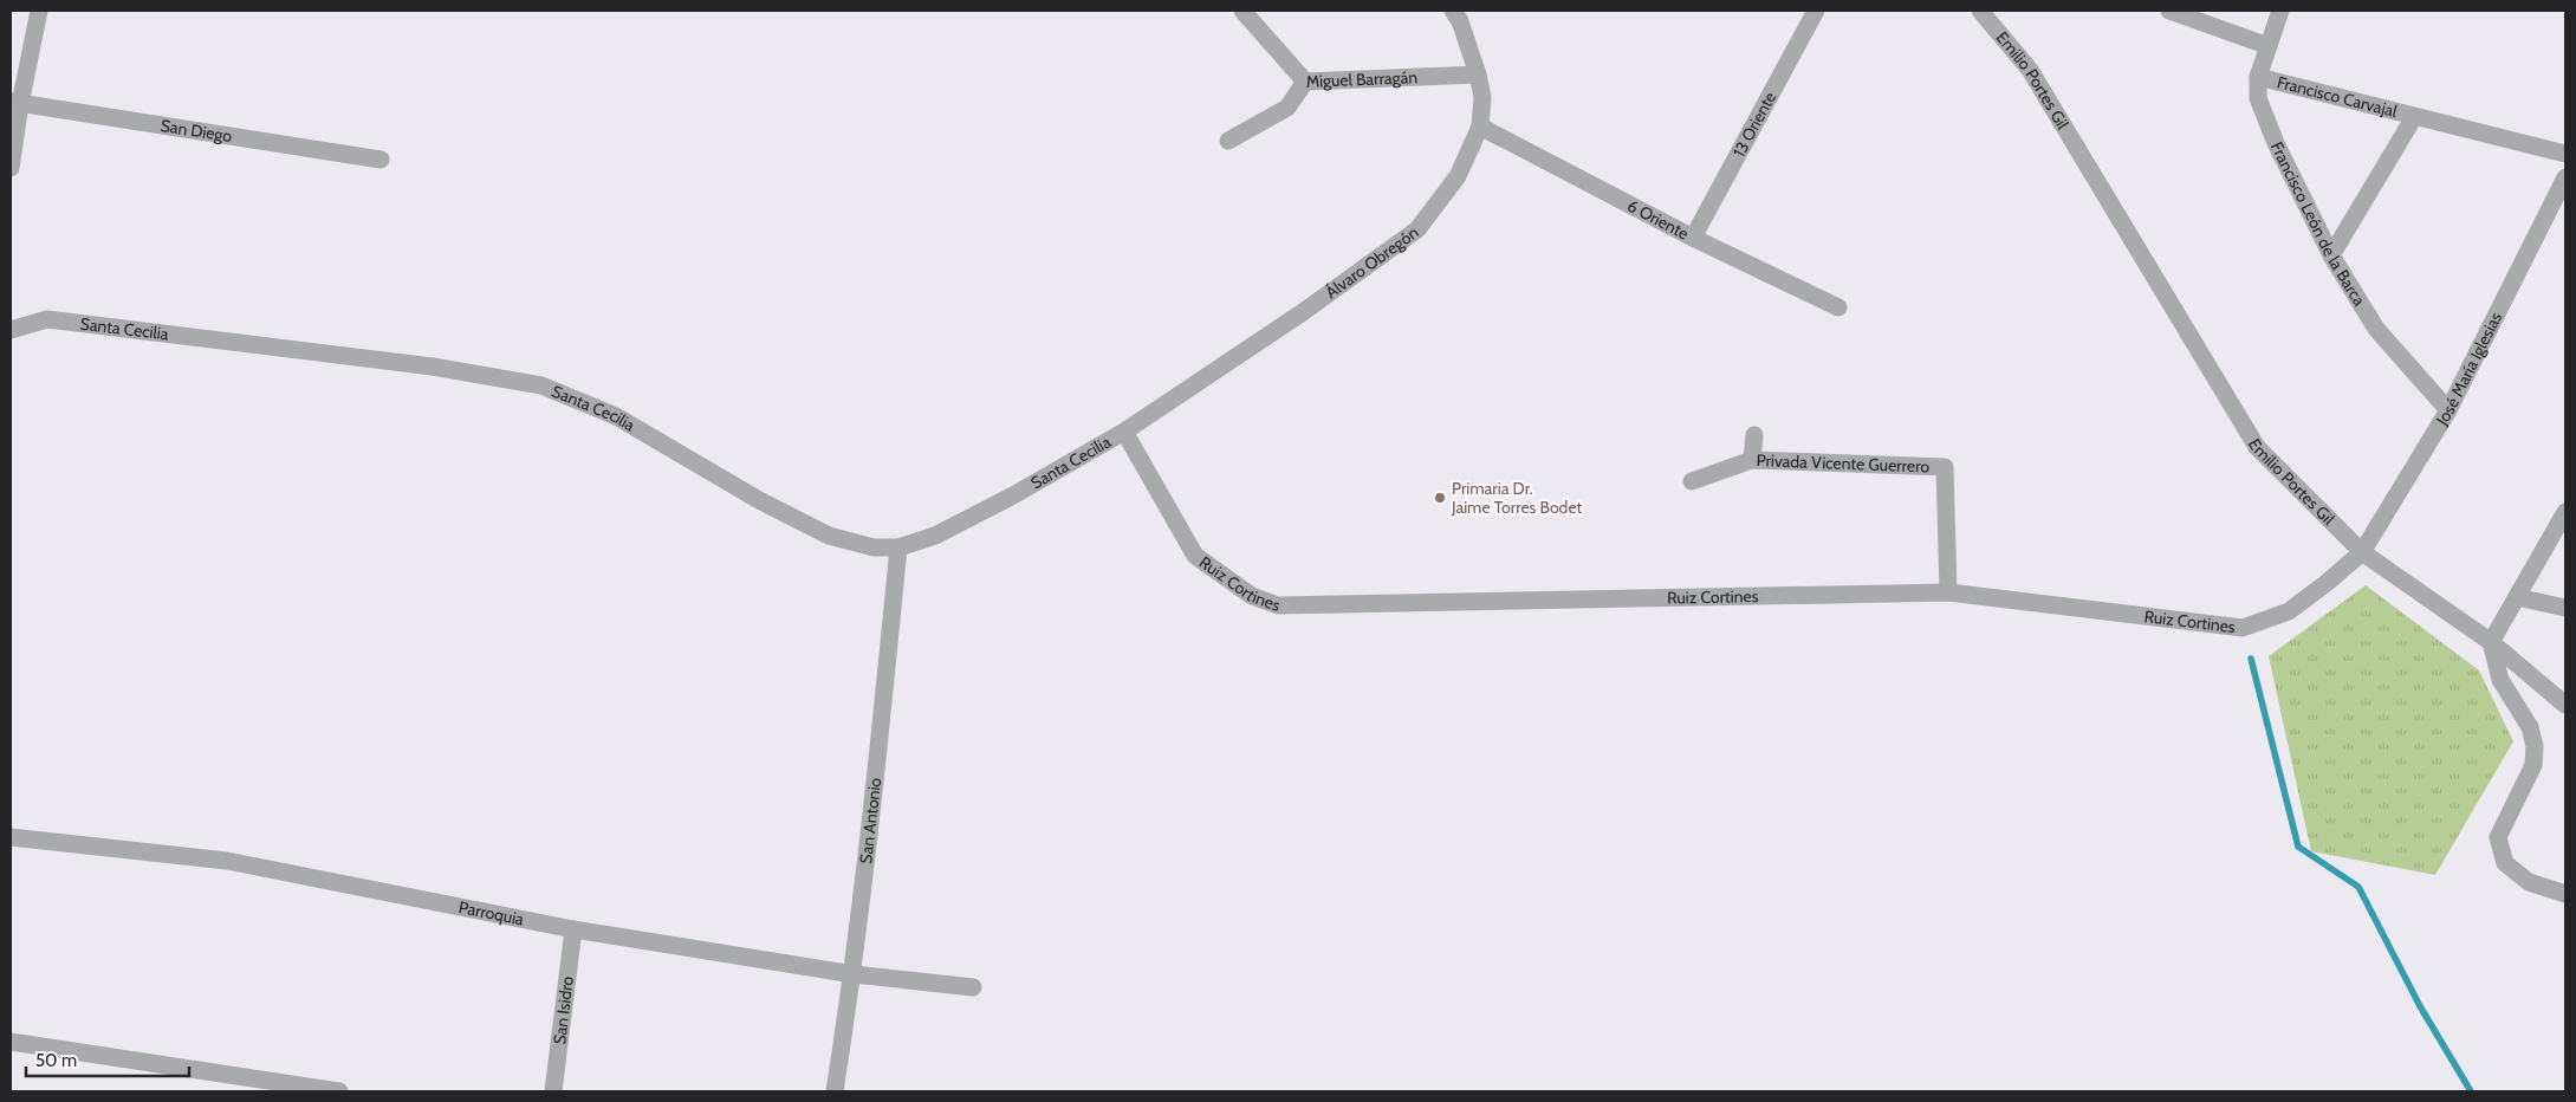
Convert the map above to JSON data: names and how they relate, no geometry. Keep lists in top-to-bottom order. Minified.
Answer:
{"streets":{"street":["Miguel Barragán","Emilio Portes Gil","Francisco Carvajal","13 Oriente","San Diego","6 Oriente","Francisco León de la Barca","Álvaro Obregón","Santa Cecilia","José María Iglesias","Privada Vicente Guerrero","Ruiz Cortines","San Antonio","Parroquia","San Isidro"]},"crossings":[["Miguel Barragán","Álvaro Obregón"],["Emilio Portes Gil","José María Iglesias"],["Emilio Portes Gil","Ruiz Cortines"],["Francisco Carvajal","Francisco León de la Barca"],["13 Oriente","6 Oriente"],["6 Oriente","Álvaro Obregón"],["Francisco León de la Barca","José María Iglesias"],["Álvaro Obregón","Santa Cecilia"],["Álvaro Obregón","Ruiz Cortines"],["Santa Cecilia","Ruiz Cortines"],["Santa Cecilia","San Antonio"],["José María Iglesias","Ruiz Cortines"],["Privada Vicente Guerrero","Ruiz Cortines"],["San Antonio","Parroquia"],["Parroquia","San Isidro"]],"places":["Primaria Dr. Jaime Torres Bodet"],"scale_bar":"50 m"}
